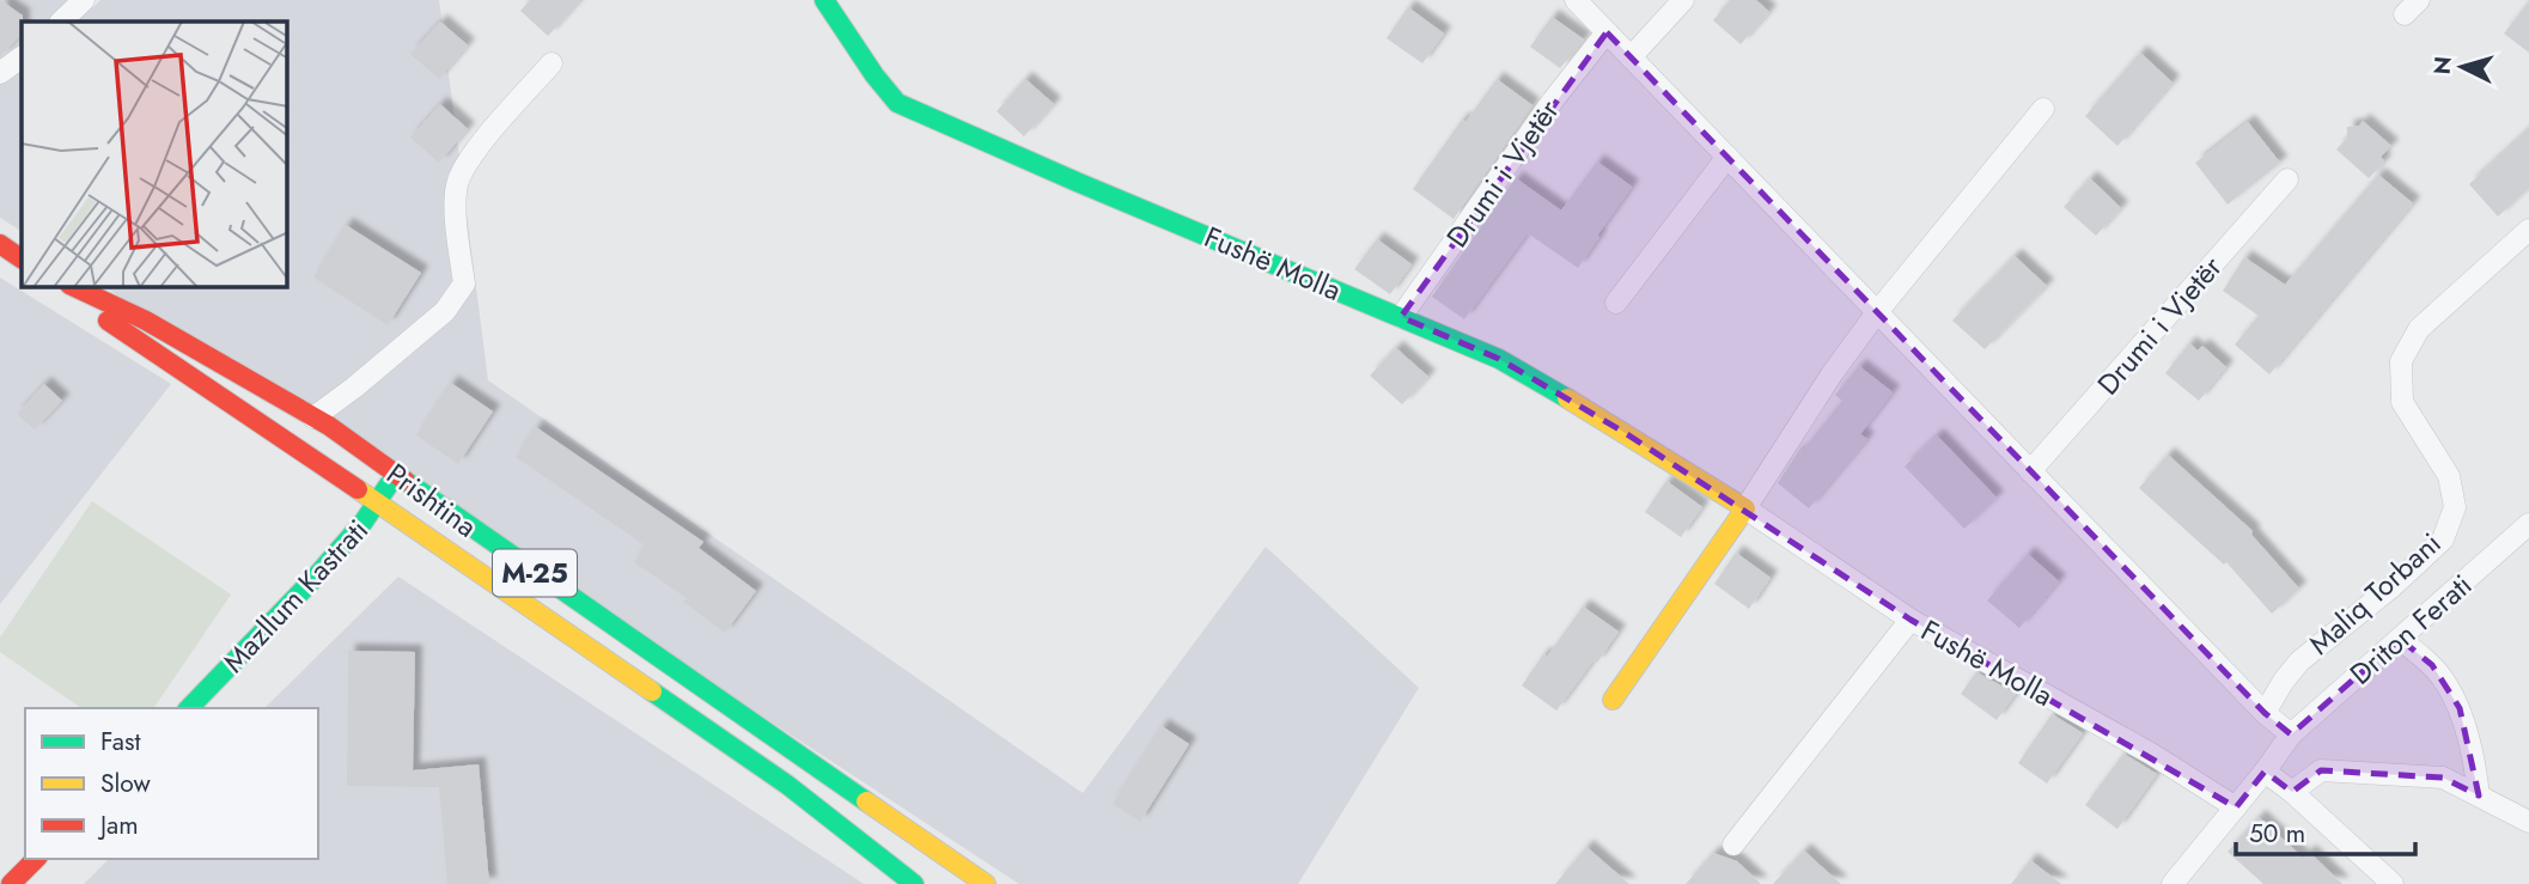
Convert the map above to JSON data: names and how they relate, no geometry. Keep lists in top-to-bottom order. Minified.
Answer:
{"streets":{"main road":["Fushë Molla","Prishtina","M-25","Mazllum Kastrati"],"street":["Drumi i Vjetër","Maliq Torbani","Driton Ferati"]},"crossings":[["Drumi i Vjetër","Fushë Molla"],["Fushë Molla","Driton Ferati"],["Prishtina","Mazllum Kastrati"]],"legend":["Fast","Slow","Jam"],"scale_bar":"50 m","north":"left"}
